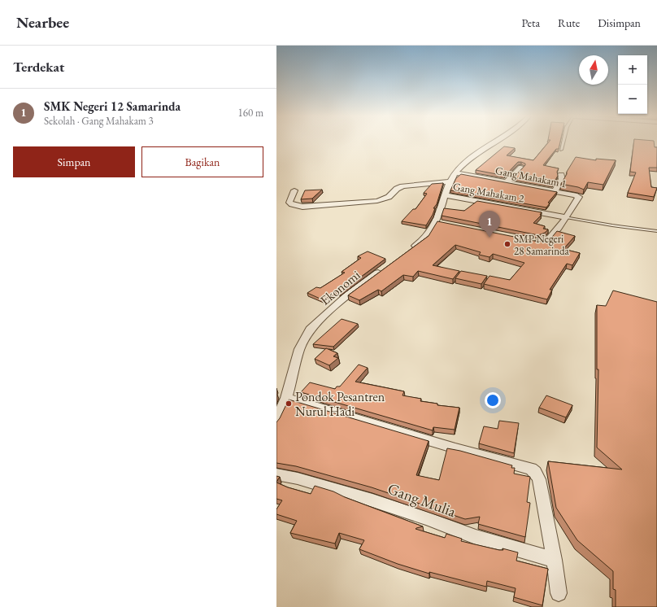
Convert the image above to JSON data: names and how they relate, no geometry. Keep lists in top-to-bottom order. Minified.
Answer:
{"streets":{"street":["Gang Mahakam 1","Gang Mahakam 2","Ekonomi","Gang Mulia"]},"crossings":[["Gang Mahakam 1","Gang Mahakam 2"]],"places":["SMP Negeri 28 Samarinda","Pondok Pesantren Nurul Hadi"],"north":"top","page":{"header":"Nearbee","nav":["Peta","Rute","Disimpan"],"heading":"Terdekat","map_buttons":["+","−"],"list":[{"mark":"1","name":"SMK Negeri 12 Samarinda","note":"Sekolah · Gang Mahakam 3","value":"160 m"}],"buttons":["Simpan","Bagikan"],"pins":"1"}}
